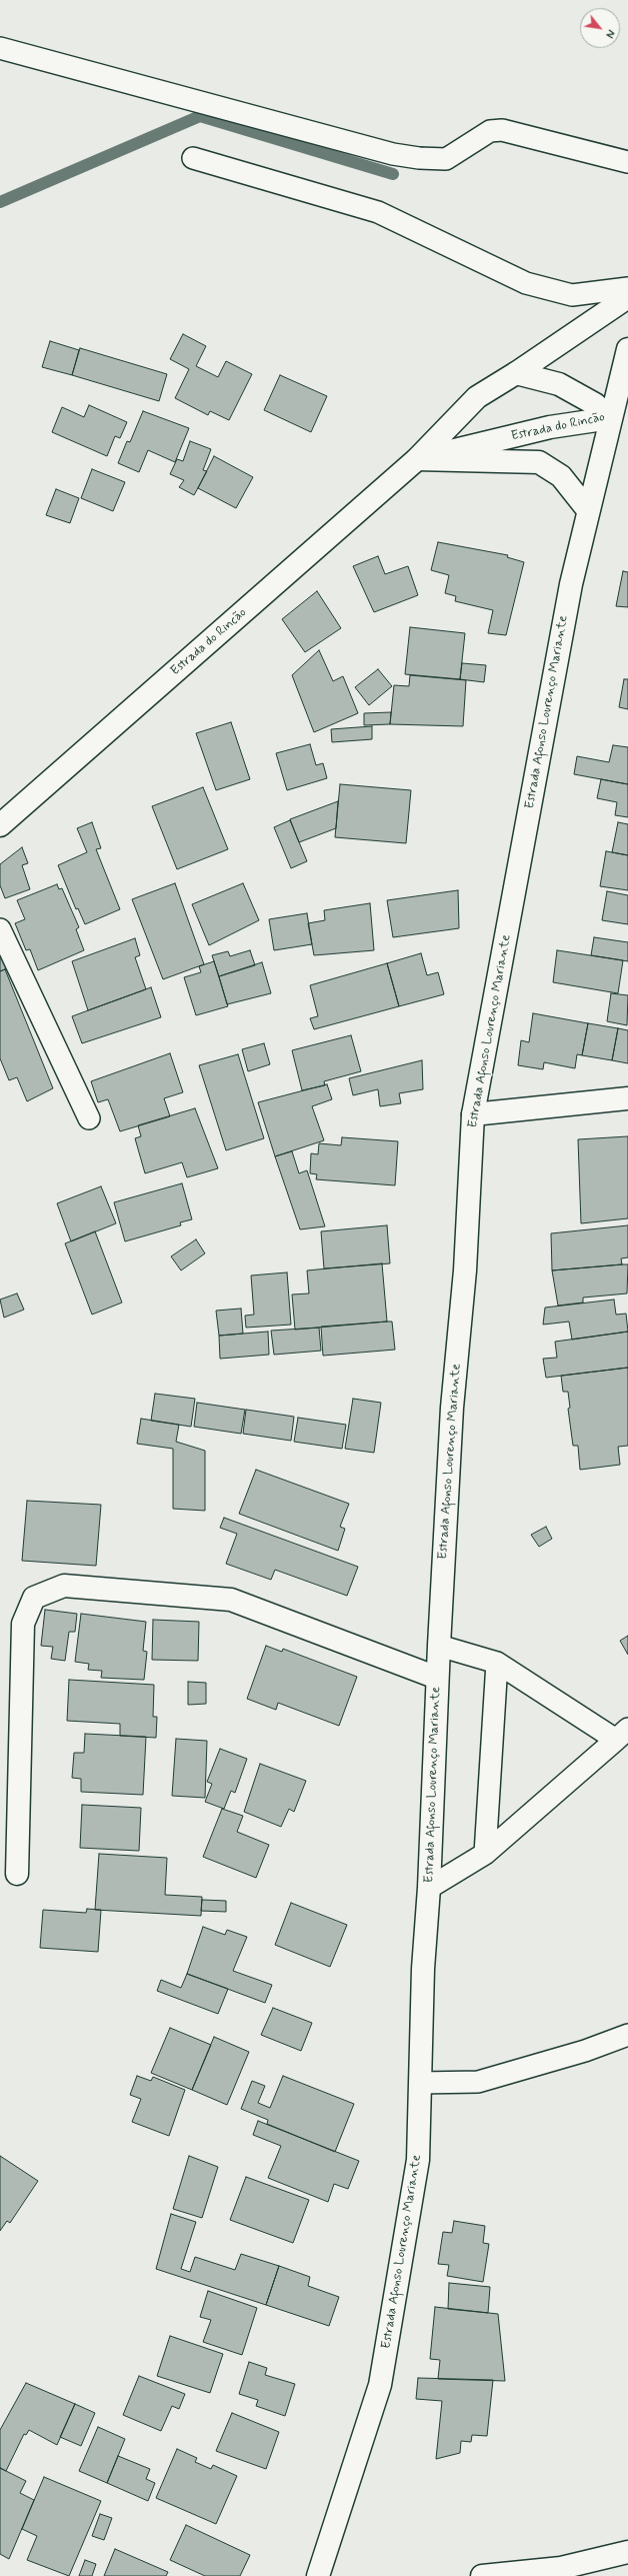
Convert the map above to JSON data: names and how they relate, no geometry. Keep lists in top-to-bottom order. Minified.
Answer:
{"streets":{"main road":["Estrada do Rincão","Estrada Afonso Lourenço Mariante"]},"crossings":[["Estrada do Rincão","Estrada Afonso Lourenço Mariante"]],"north":"bottom right"}
